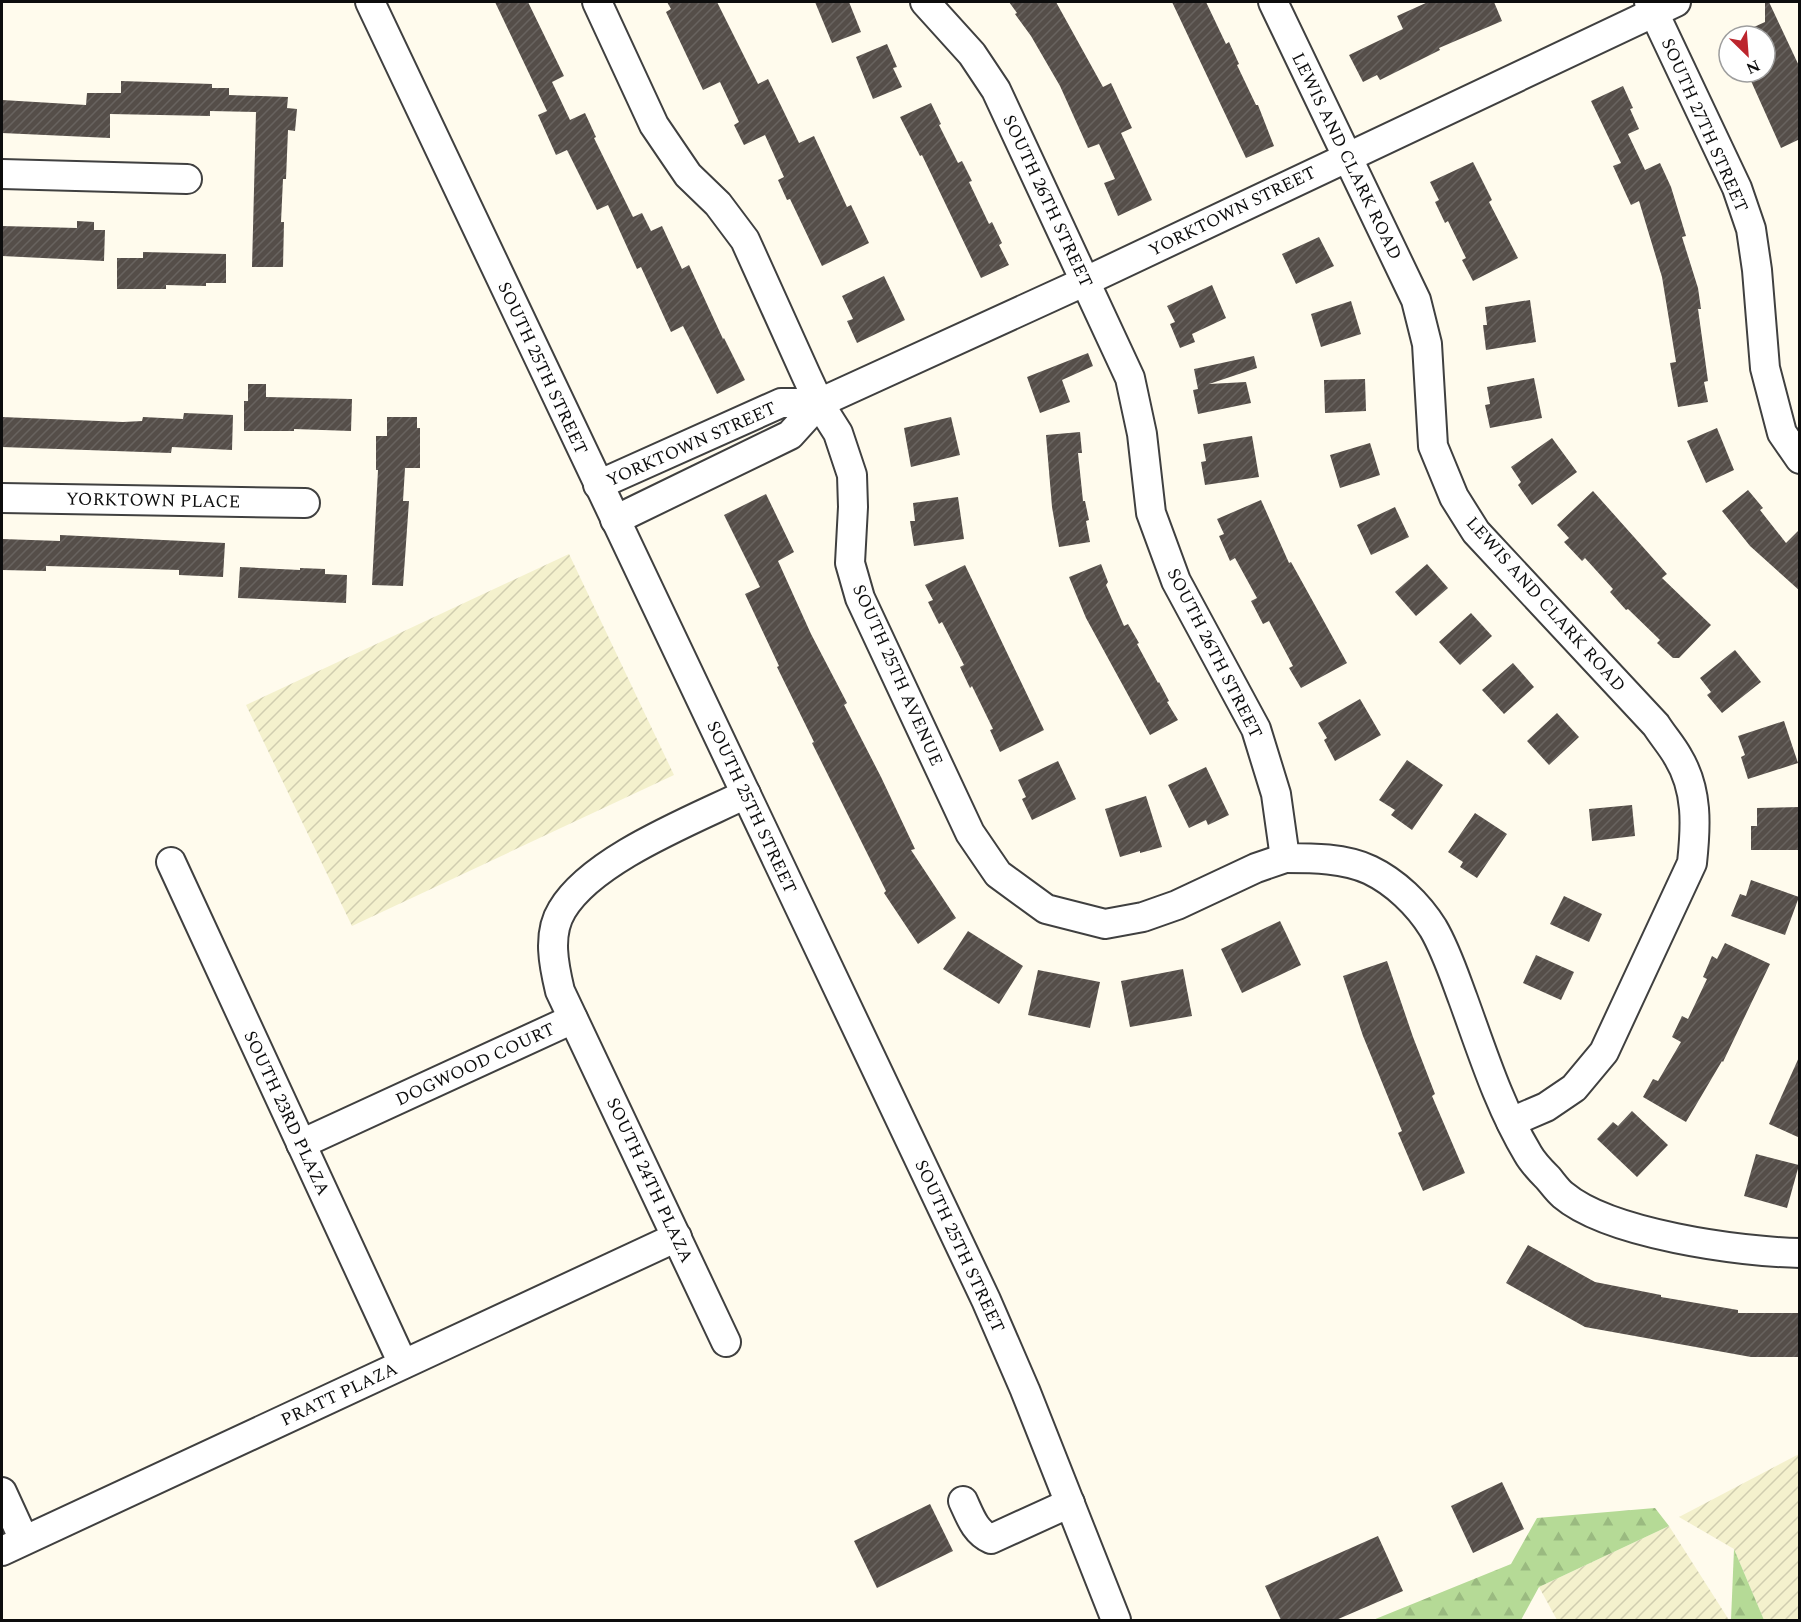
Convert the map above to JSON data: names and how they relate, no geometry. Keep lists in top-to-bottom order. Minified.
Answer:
{"streets":{"street":["SOUTH 27TH STREET","LEWIS AND CLARK ROAD","SOUTH 26TH STREET","YORKTOWN STREET","SOUTH 25TH STREET","YORKTOWN PLACE","SOUTH 25TH AVENUE","DOGWOOD COURT","SOUTH 23RD PLAZA","SOUTH 24TH PLAZA","PRATT PLAZA"]},"crossings":[["SOUTH 27TH STREET","YORKTOWN STREET"],["LEWIS AND CLARK ROAD","YORKTOWN STREET"],["SOUTH 26TH STREET","YORKTOWN STREET"],["SOUTH 26TH STREET","SOUTH 25TH AVENUE"],["YORKTOWN STREET","SOUTH 25TH STREET"],["YORKTOWN STREET","SOUTH 25TH AVENUE"],["SOUTH 25TH STREET","DOGWOOD COURT"],["DOGWOOD COURT","SOUTH 23RD PLAZA"],["DOGWOOD COURT","SOUTH 24TH PLAZA"],["SOUTH 23RD PLAZA","PRATT PLAZA"],["SOUTH 24TH PLAZA","PRATT PLAZA"]],"north":"bottom right"}
